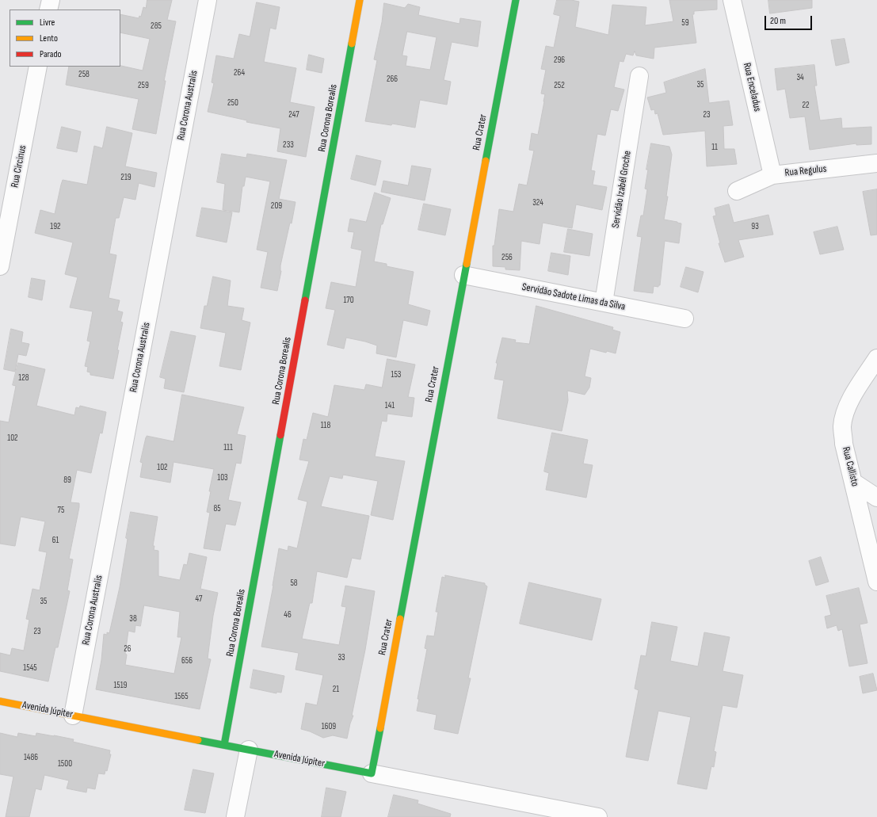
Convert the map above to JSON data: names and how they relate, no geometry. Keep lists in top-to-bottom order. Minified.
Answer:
{"streets":{"street":["Rua Enceladus","Rua Corona Australis","Rua Corona Borealis","Rua Crater","Rua Circinus","Rua Regulus","Servidão Izabél Groche","Servidão Sadote Limas da Silva","Rua Callisto","Avenida Júpiter"]},"crossings":[["Rua Enceladus","Rua Regulus"],["Rua Corona Australis","Avenida Júpiter"],["Rua Corona Borealis","Avenida Júpiter"],["Rua Crater","Servidão Sadote Limas da Silva"],["Rua Crater","Avenida Júpiter"],["Servidão Izabél Groche","Servidão Sadote Limas da Silva"]],"house_numbers":["59","285","296","264","258","34","266","35","259","252","250","22","247","23","233","11","219","324","209","192","93","256","170","153","128","141","118","102","111","102","103","89","85","75","61","58","47","35","46","38","23","26","33","656","1545","1519","21","1565","1609","1486","1500"],"legend":["Livre","Lento","Parado"],"scale_bar":"20 m"}
